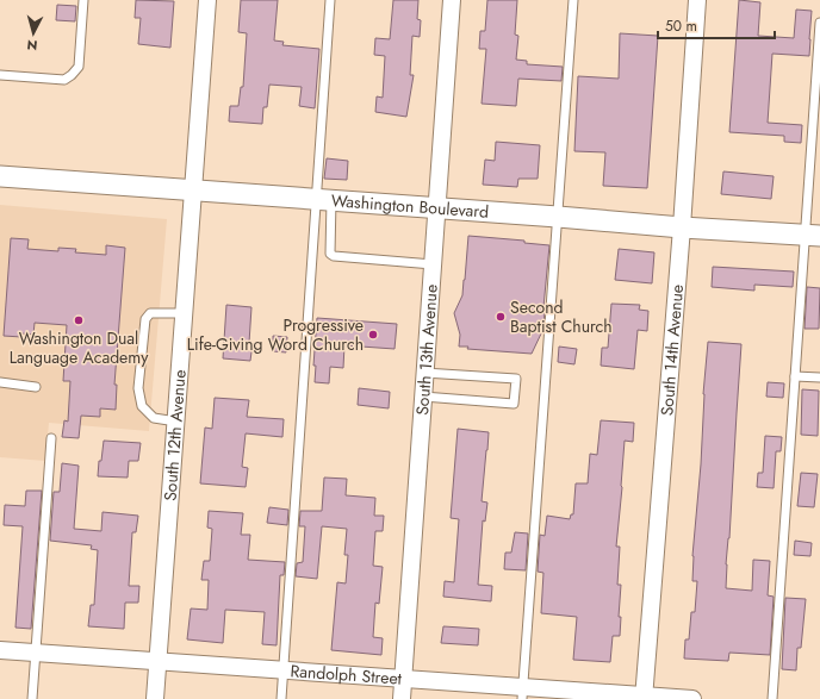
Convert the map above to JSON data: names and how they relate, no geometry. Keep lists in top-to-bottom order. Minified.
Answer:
{"streets":{"street":["Washington Boulevard","South 13th Avenue","South 14th Avenue","South 12th Avenue","Randolph Street"]},"crossings":[["Washington Boulevard","South 13th Avenue"],["Washington Boulevard","South 14th Avenue"],["Washington Boulevard","South 12th Avenue"],["South 13th Avenue","Randolph Street"],["South 14th Avenue","Randolph Street"],["South 12th Avenue","Randolph Street"]],"places":["Second Baptist Church","Washington Dual Language Academy","Progressive Life-Giving Word Church"],"scale_bar":"50 m","north":"bottom"}
